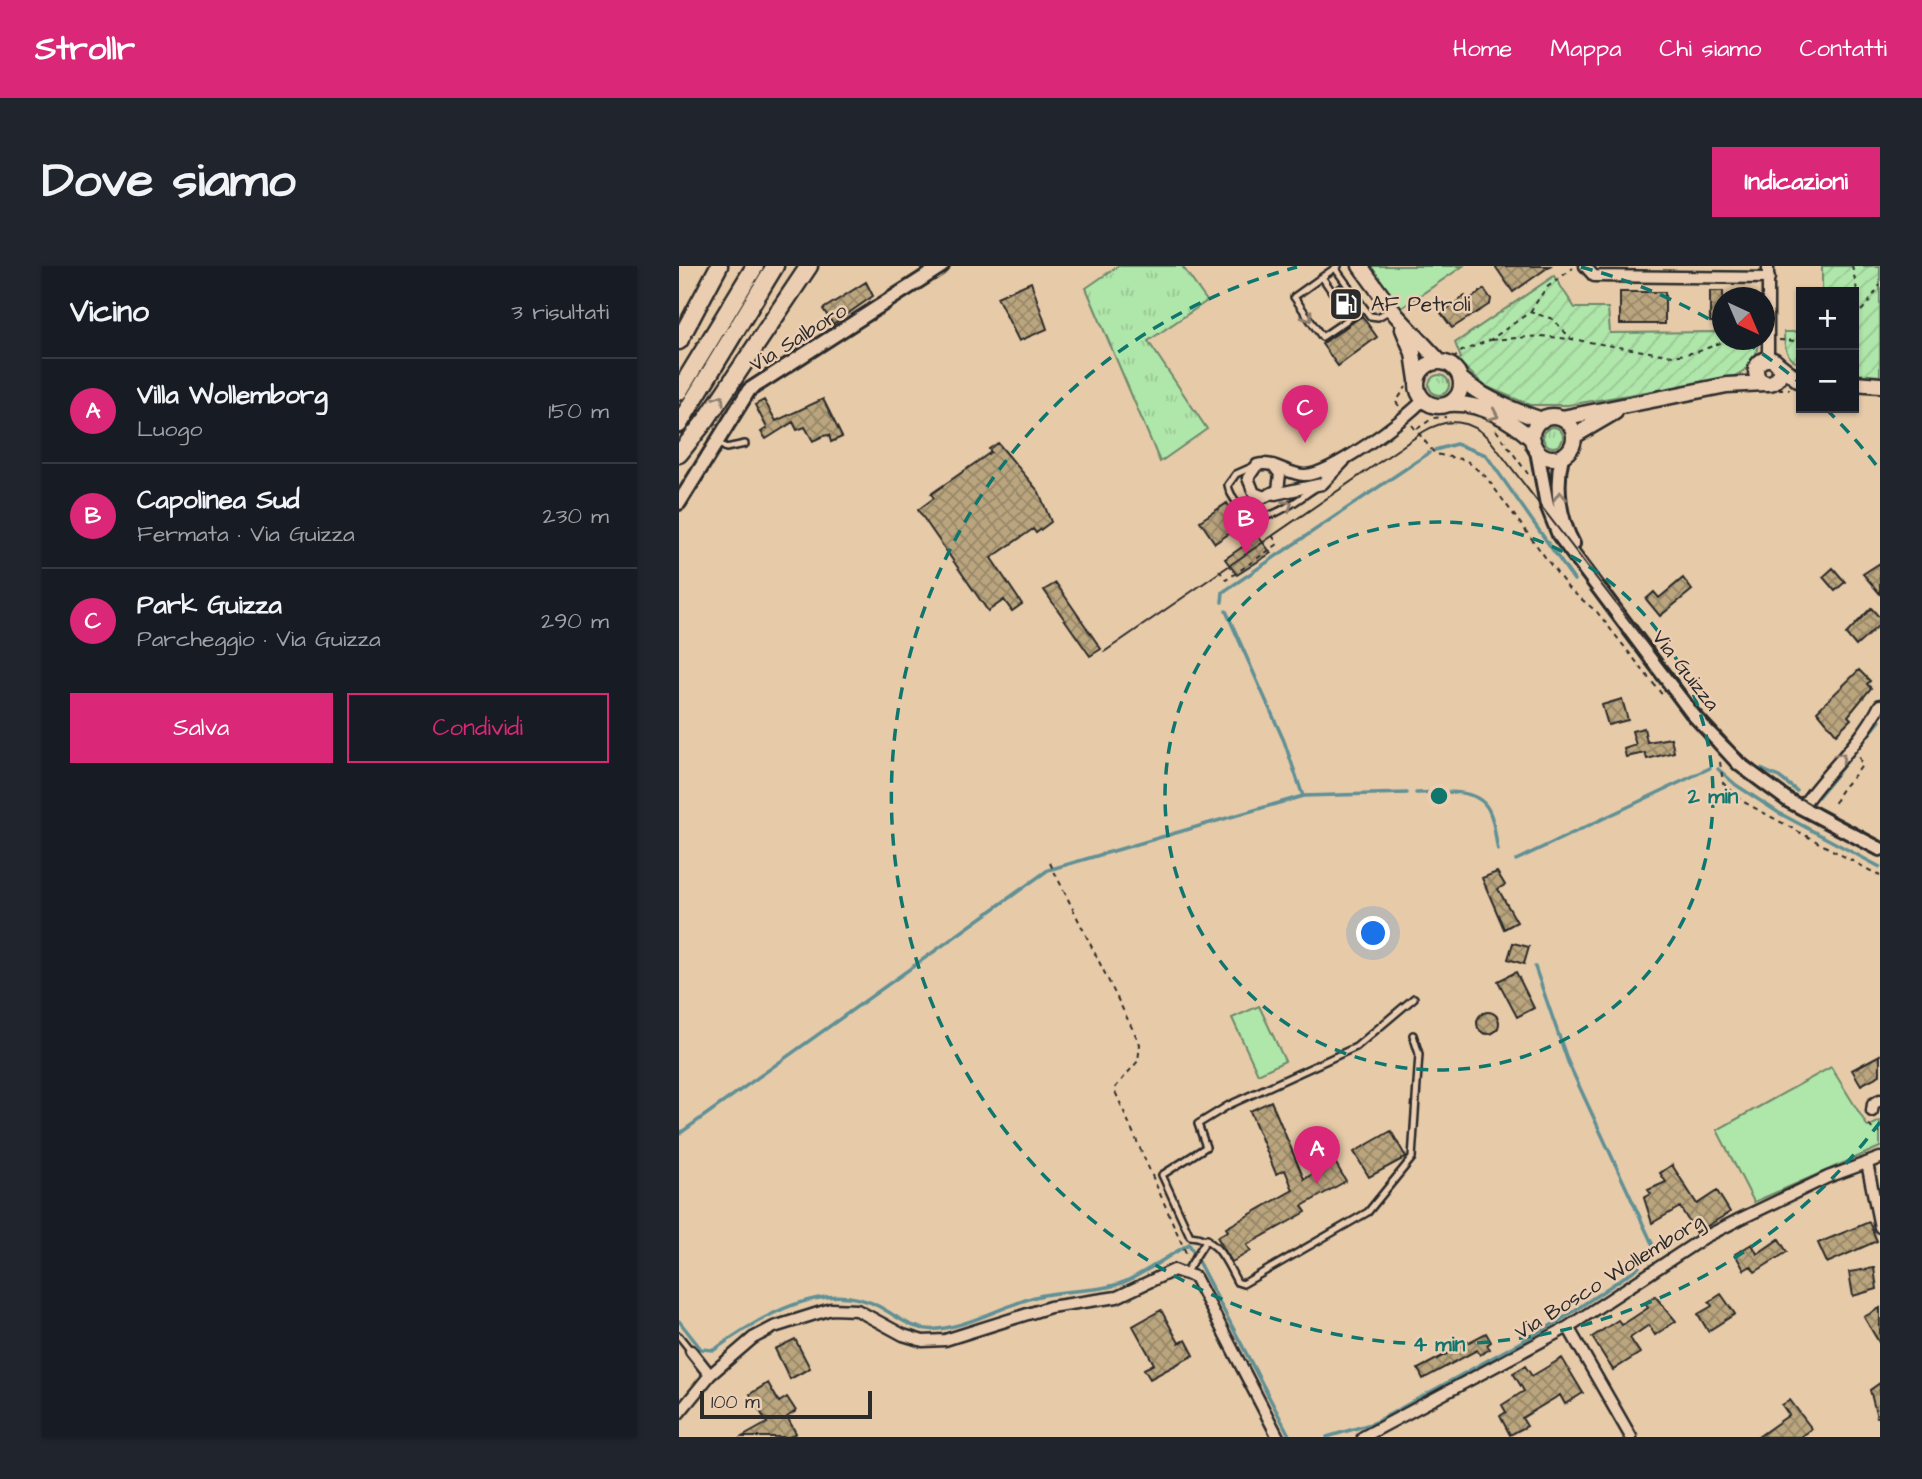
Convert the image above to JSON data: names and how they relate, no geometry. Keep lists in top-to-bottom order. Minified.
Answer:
{"streets":{"main road":["Via Guizza"],"street":["Via Salboro","Via Bosco Wollemborg"]},"one_way":["Via Guizza"],"places":{"fuel station":["AF Petroli"]},"scale_bar":"100 m","north":"bottom right","page":{"header":"Strollr","nav":["Home","Mappa","Chi siamo","Contatti"],"buttons":["Indicazioni",["Salva","Condividi"]],"title":"Dove siamo","heading":["Vicino","3 risultati"],"map_buttons":["+","−"],"list":[{"mark":"A","name":"Villa Wollemborg","note":"Luogo","value":"150 m"},{"mark":"B","name":"Capolinea Sud","note":"Fermata · Via Guizza","value":"230 m"},{"mark":"C","name":"Park Guizza","note":"Parcheggio · Via Guizza","value":"290 m"}],"pins":["C","B","A"],"scale":"100 m"},"rings":["2 min","4 min"]}
